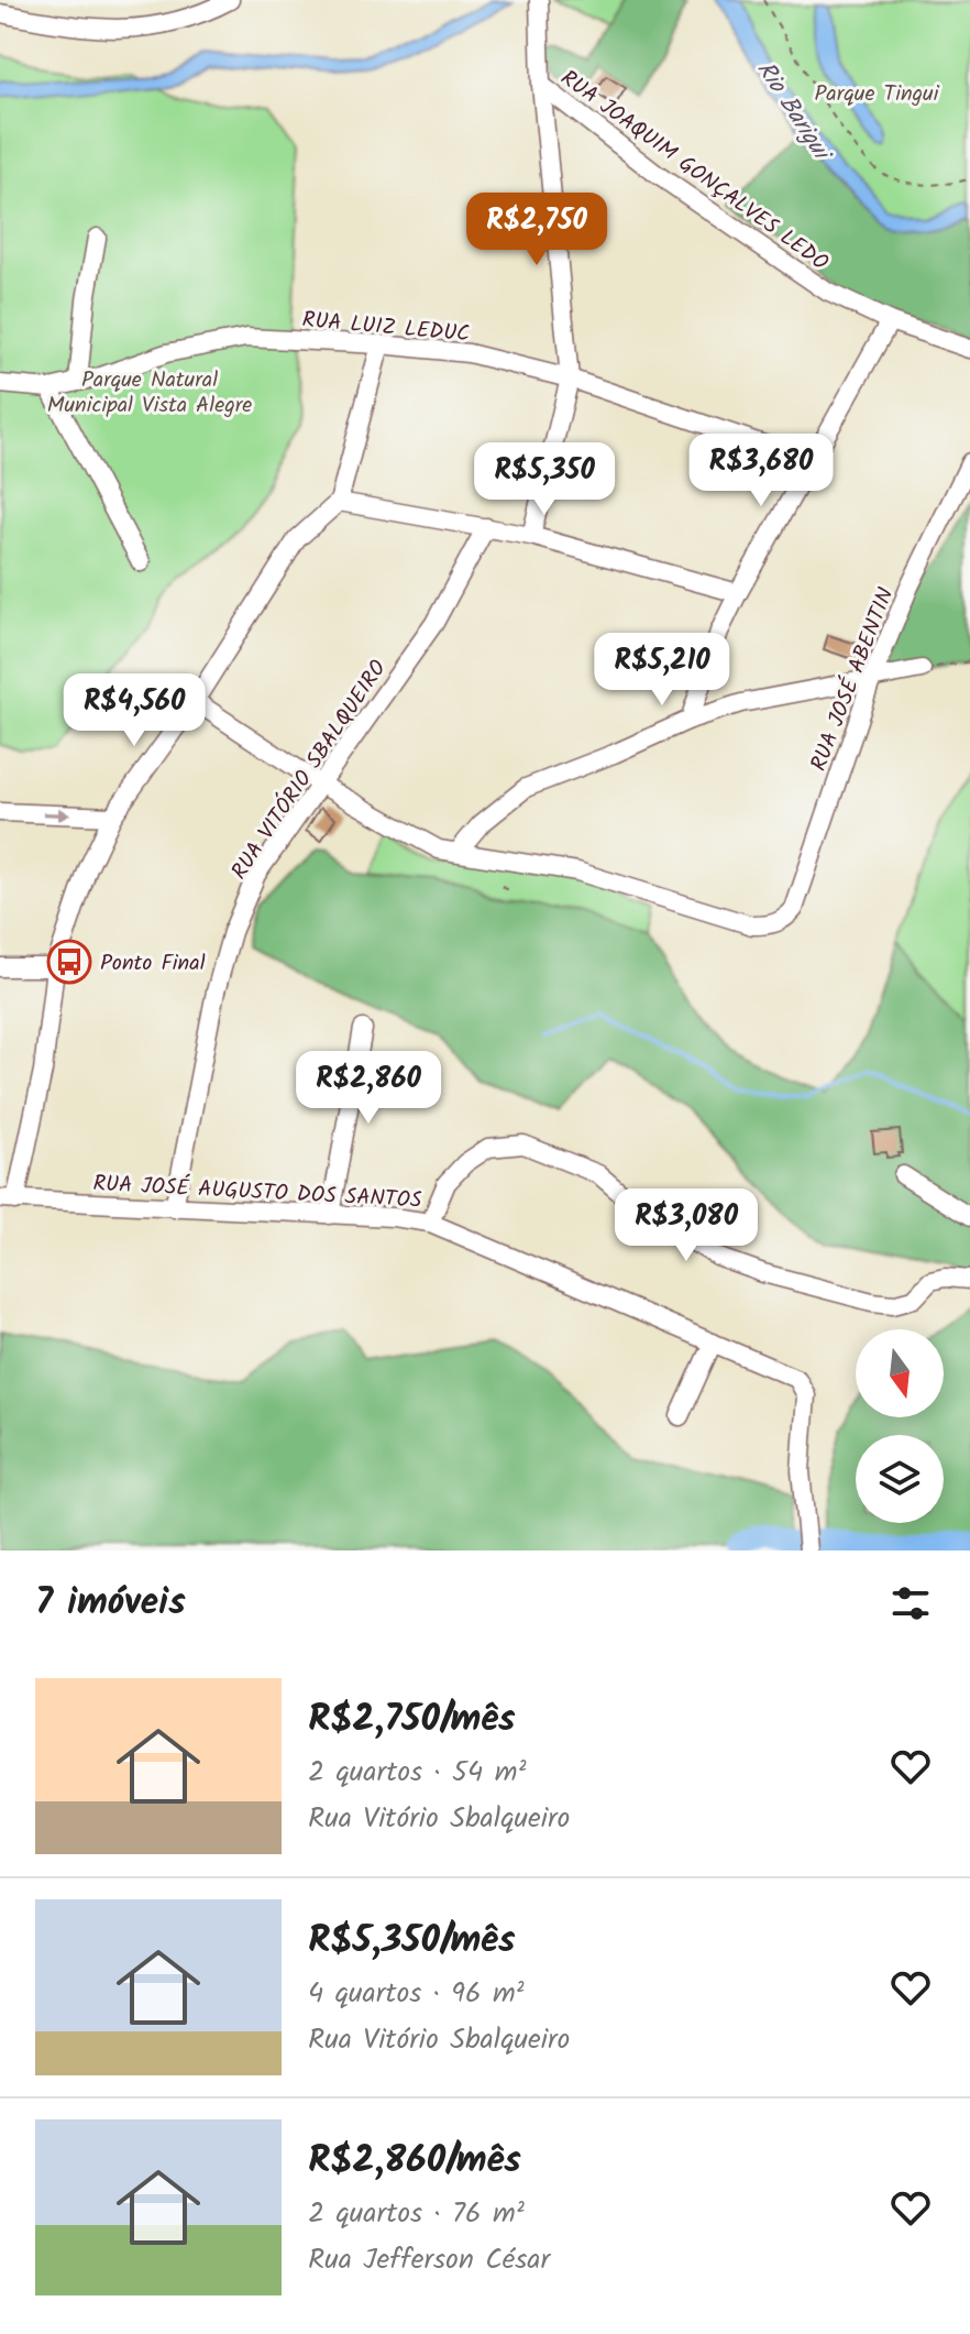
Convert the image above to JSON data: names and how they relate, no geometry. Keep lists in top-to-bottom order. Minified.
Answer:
{"streets":{"street":["RUA JOAQUIM GONÇALVES LEDO","RUA LUIZ LEDUC","RUA JOSÉ ABENTIN","RUA VITÓRIO SBALQUEIRO","RUA JOSÉ AUGUSTO DOS SANTOS"]},"crossings":[["RUA VITÓRIO SBALQUEIRO","RUA JOSÉ AUGUSTO DOS SANTOS"]],"water":["Rio Barigui"],"parks":["Parque Tingui","Parque Natural Municipal Vista Alegre"],"places":{"bus stop":["Ponto Final"]},"north":"bottom","page":{"price":["R$2,750","R$3,680","R$5,350","R$5,210","R$4,560","R$2,860","R$3,080"],"heading":"7 imóveis","list":[{"name":"R$2,750/mês","note":"2 quartos · 54 m² · Rua Vitório Sbalqueiro"},{"name":"R$5,350/mês","note":"4 quartos · 96 m² · Rua Vitório Sbalqueiro"},{"name":"R$2,860/mês","note":"2 quartos · 76 m² · Rua Jefferson César"}]}}
